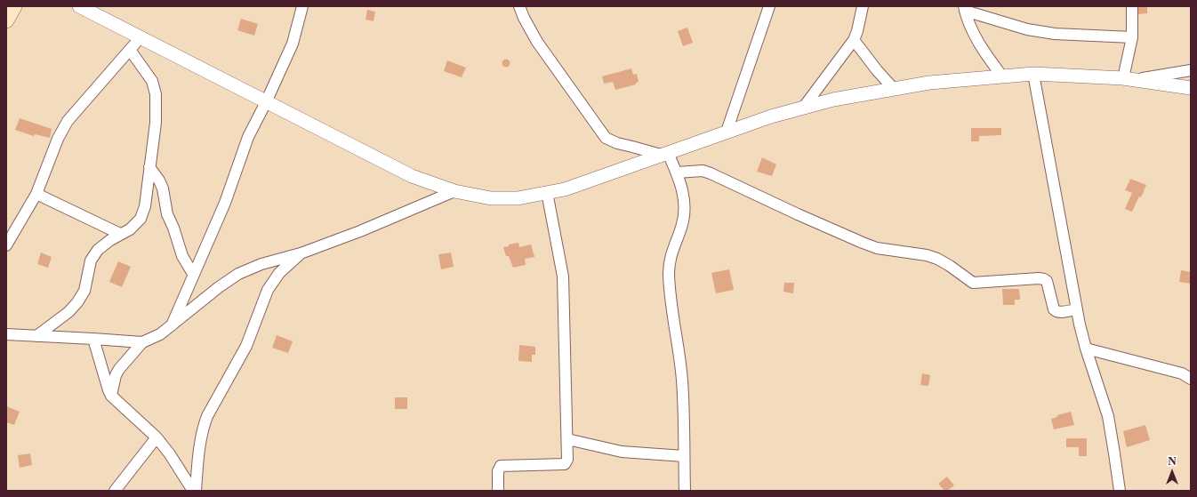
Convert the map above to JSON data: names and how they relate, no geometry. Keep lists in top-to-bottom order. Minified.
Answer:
{"north":"top"}
